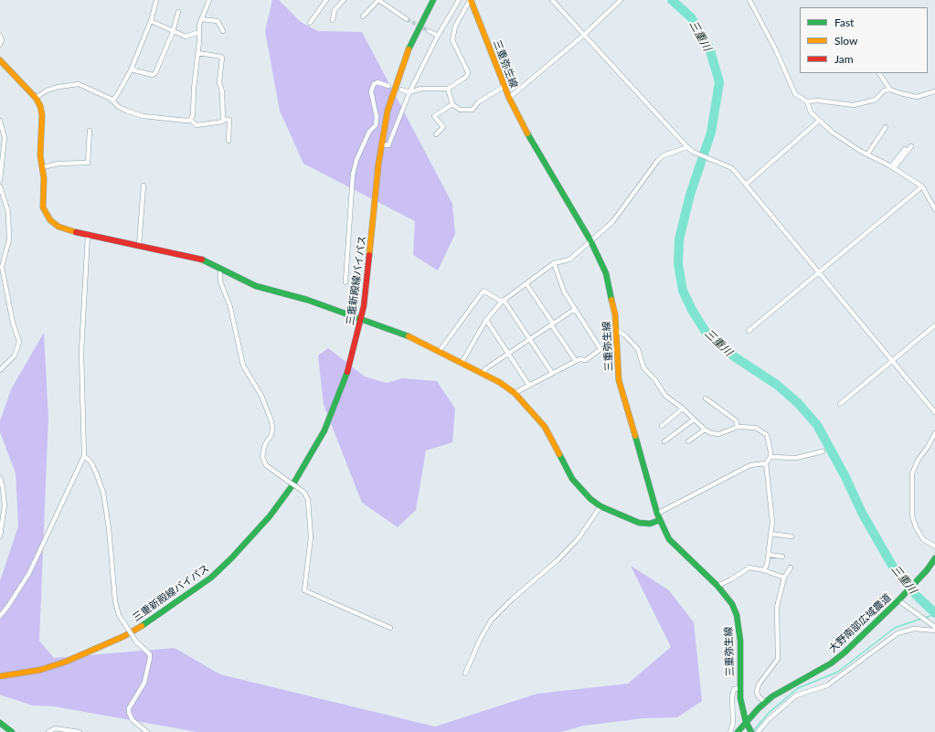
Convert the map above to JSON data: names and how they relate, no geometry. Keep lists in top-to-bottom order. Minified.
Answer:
{"streets":{"main road":["三重弥生線","三重新殿線バイパス","大野南部広域農道"]},"crossings":[["三重弥生線","大野南部広域農道"]],"water":["三重川"],"legend":["Fast","Slow","Jam"]}
